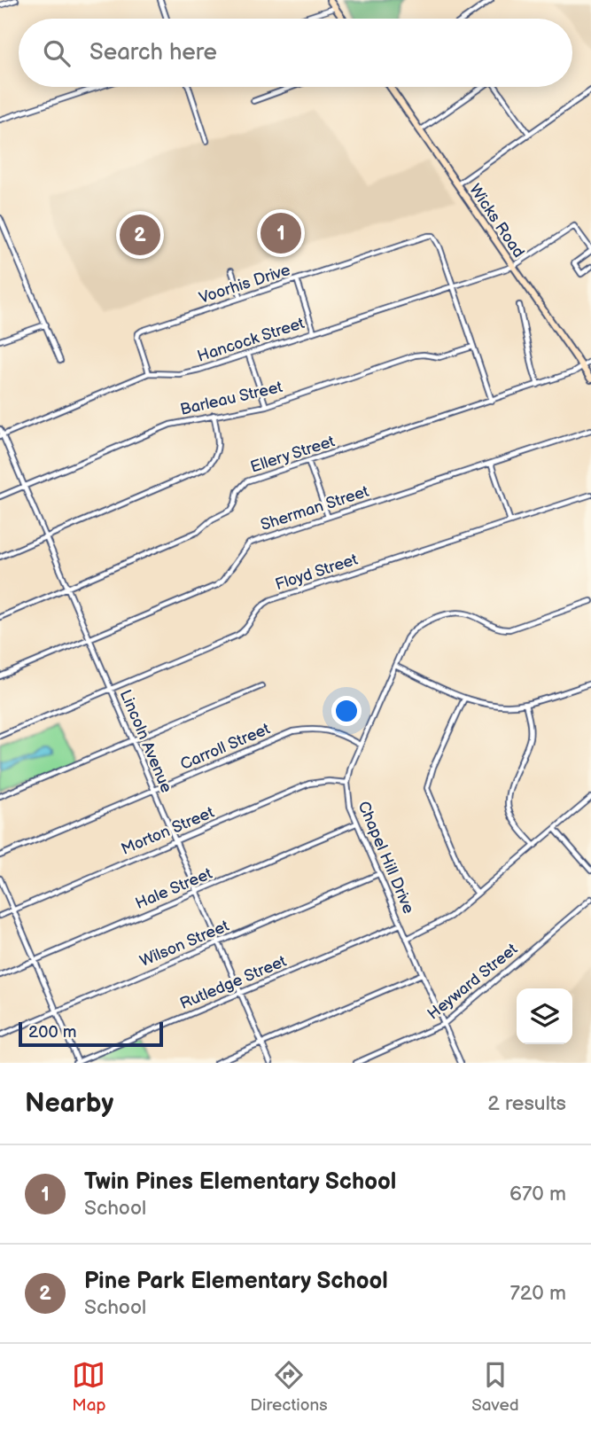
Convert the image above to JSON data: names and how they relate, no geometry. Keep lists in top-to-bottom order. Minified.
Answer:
{"streets":{"main road":["Wicks Road"],"street":["Voorhis Drive","Hancock Street","Barleau Street","Ellery Street","Sherman Street","Floyd Street","Lincoln Avenue","Carroll Street","Morton Street","Chapel Hill Drive","Hale Street","Wilson Street","Heyward Street","Rutledge Street"]},"crossings":[["Wicks Road","Hancock Street"],["Wicks Road","Ellery Street"],["Voorhis Drive","Hancock Street"],["Hancock Street","Lincoln Avenue"],["Barleau Street","Lincoln Avenue"],["Ellery Street","Lincoln Avenue"],["Sherman Street","Lincoln Avenue"],["Floyd Street","Lincoln Avenue"],["Lincoln Avenue","Carroll Street"],["Lincoln Avenue","Morton Street"],["Lincoln Avenue","Hale Street"],["Lincoln Avenue","Wilson Street"],["Lincoln Avenue","Rutledge Street"],["Carroll Street","Chapel Hill Drive"],["Morton Street","Chapel Hill Drive"],["Chapel Hill Drive","Hale Street"],["Chapel Hill Drive","Wilson Street"],["Chapel Hill Drive","Heyward Street"],["Chapel Hill Drive","Rutledge Street"]],"scale_bar":"200 m","page":{"search":"Search here","pins":["1","2"],"scale":"200 m","heading":["Nearby","2 results"],"list":[{"mark":"1","name":"Twin Pines Elementary School","note":"School","value":"670 m"},{"mark":"2","name":"Pine Park Elementary School","note":"School","value":"720 m"}],"nav":["Map","Directions","Saved"]}}
